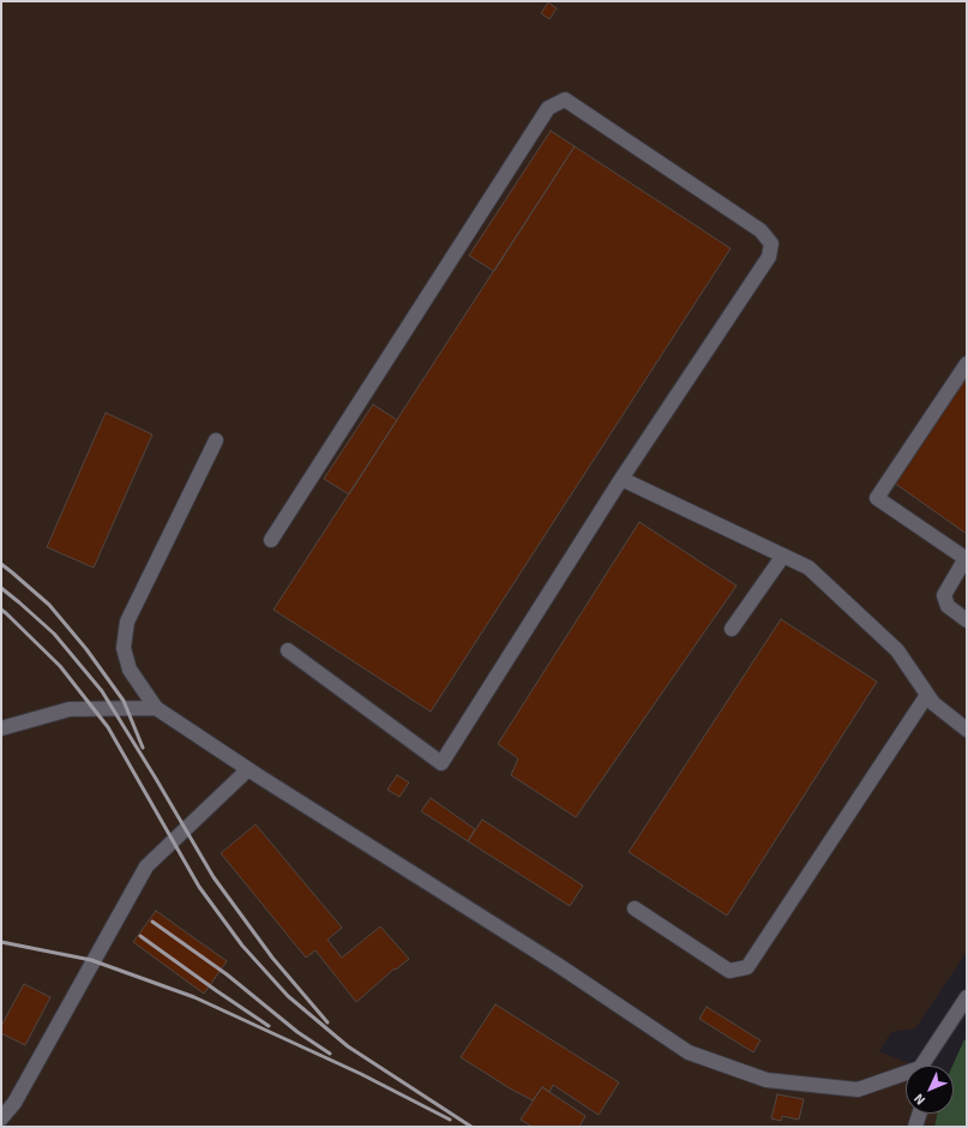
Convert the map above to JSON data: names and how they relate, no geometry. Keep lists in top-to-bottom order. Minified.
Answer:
{"north":"bottom left"}
